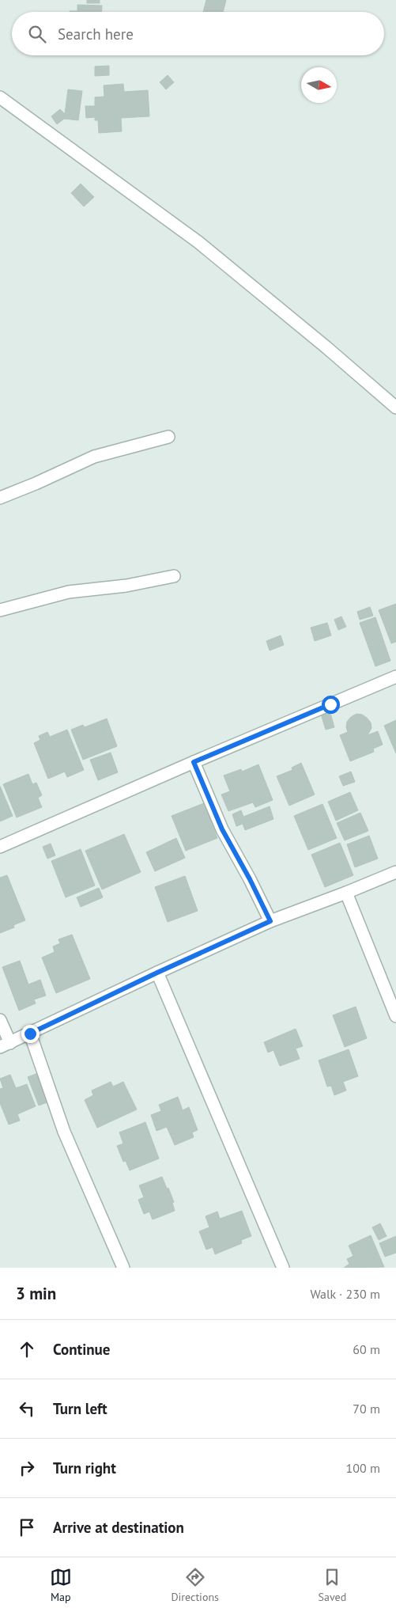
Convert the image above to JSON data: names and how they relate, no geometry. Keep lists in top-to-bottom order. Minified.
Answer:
{"north":"right","page":{"search":"Search here","heading":["3 min","Walk · 230 m"],"list":[["Continue","60 m"],["Turn left","70 m"],["Turn right","100 m"],"Arrive at destination"],"nav":["Map","Directions","Saved"]}}
